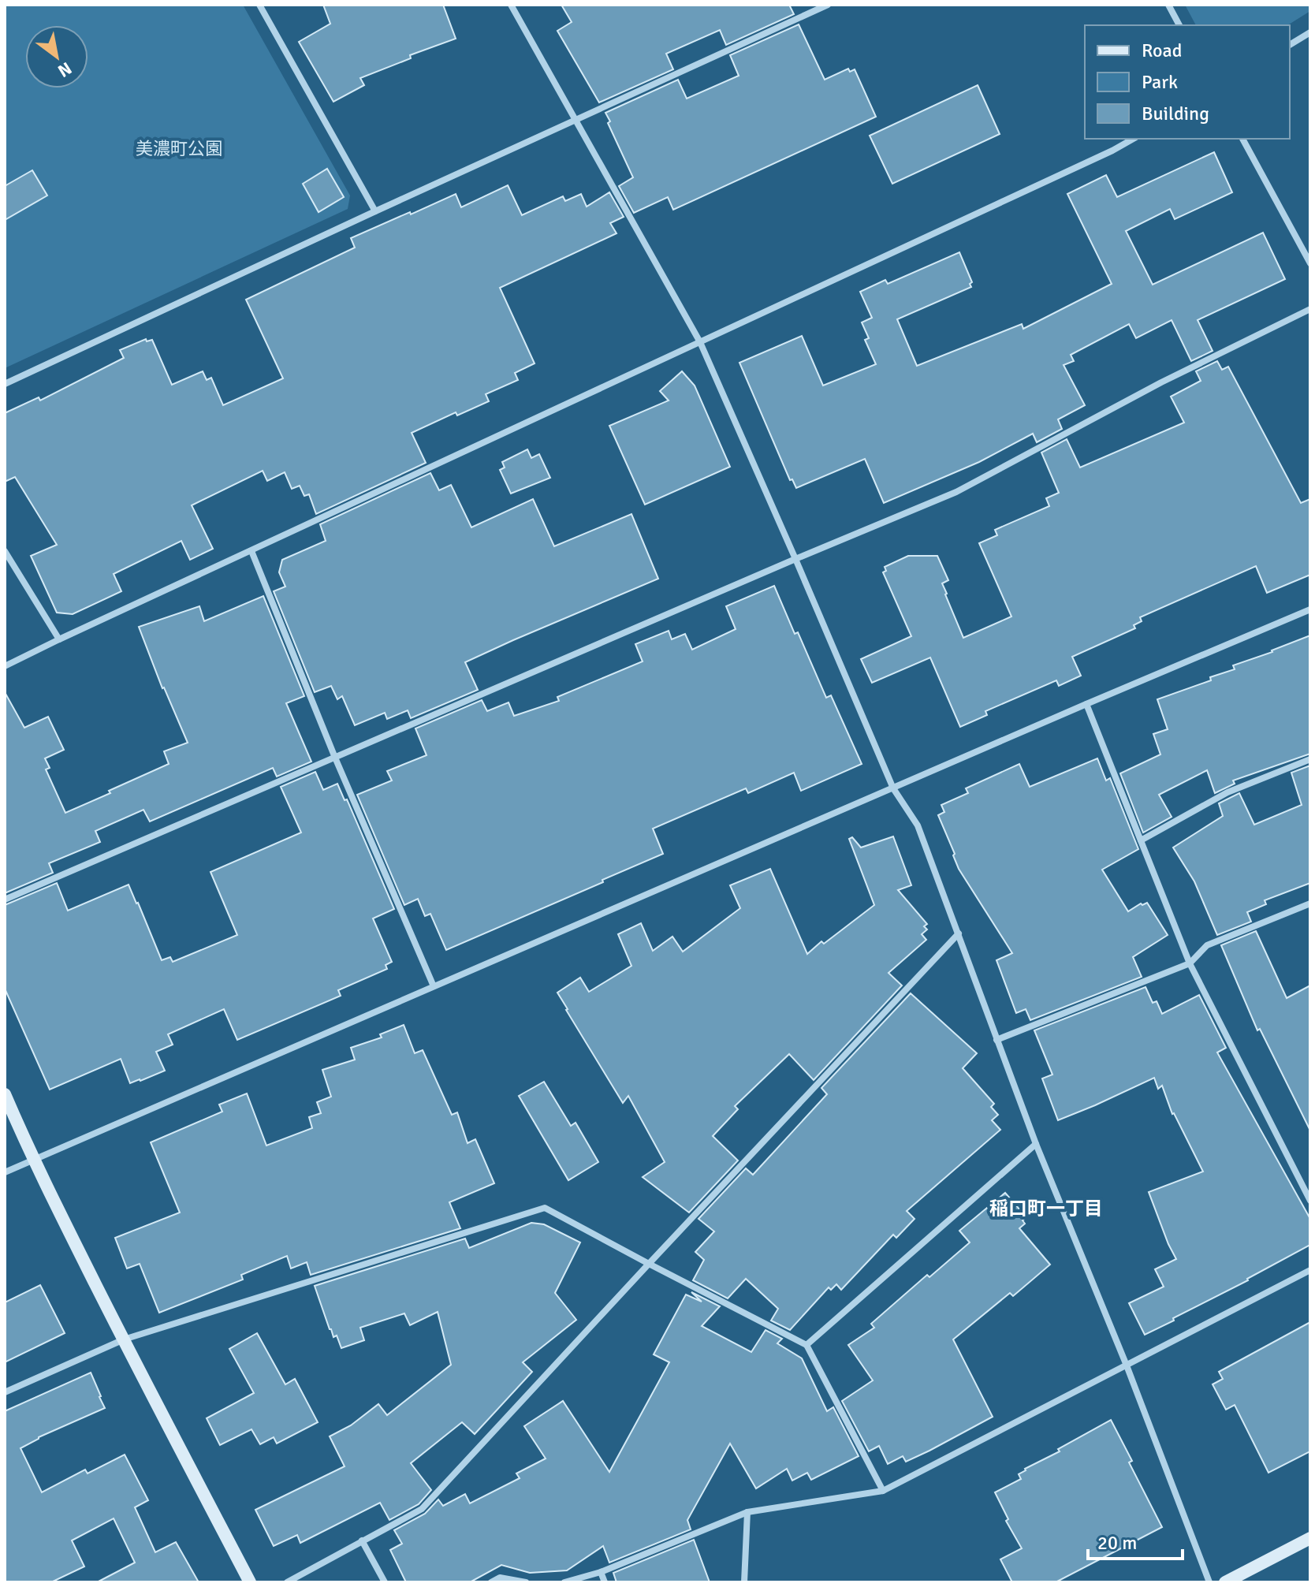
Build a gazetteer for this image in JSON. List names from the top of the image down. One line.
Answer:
{"districts":["稲口町一丁目"],"parks":["美濃町公園"],"legend":["Road","Park","Building"],"scale_bar":"20 m","north":"bottom right"}
